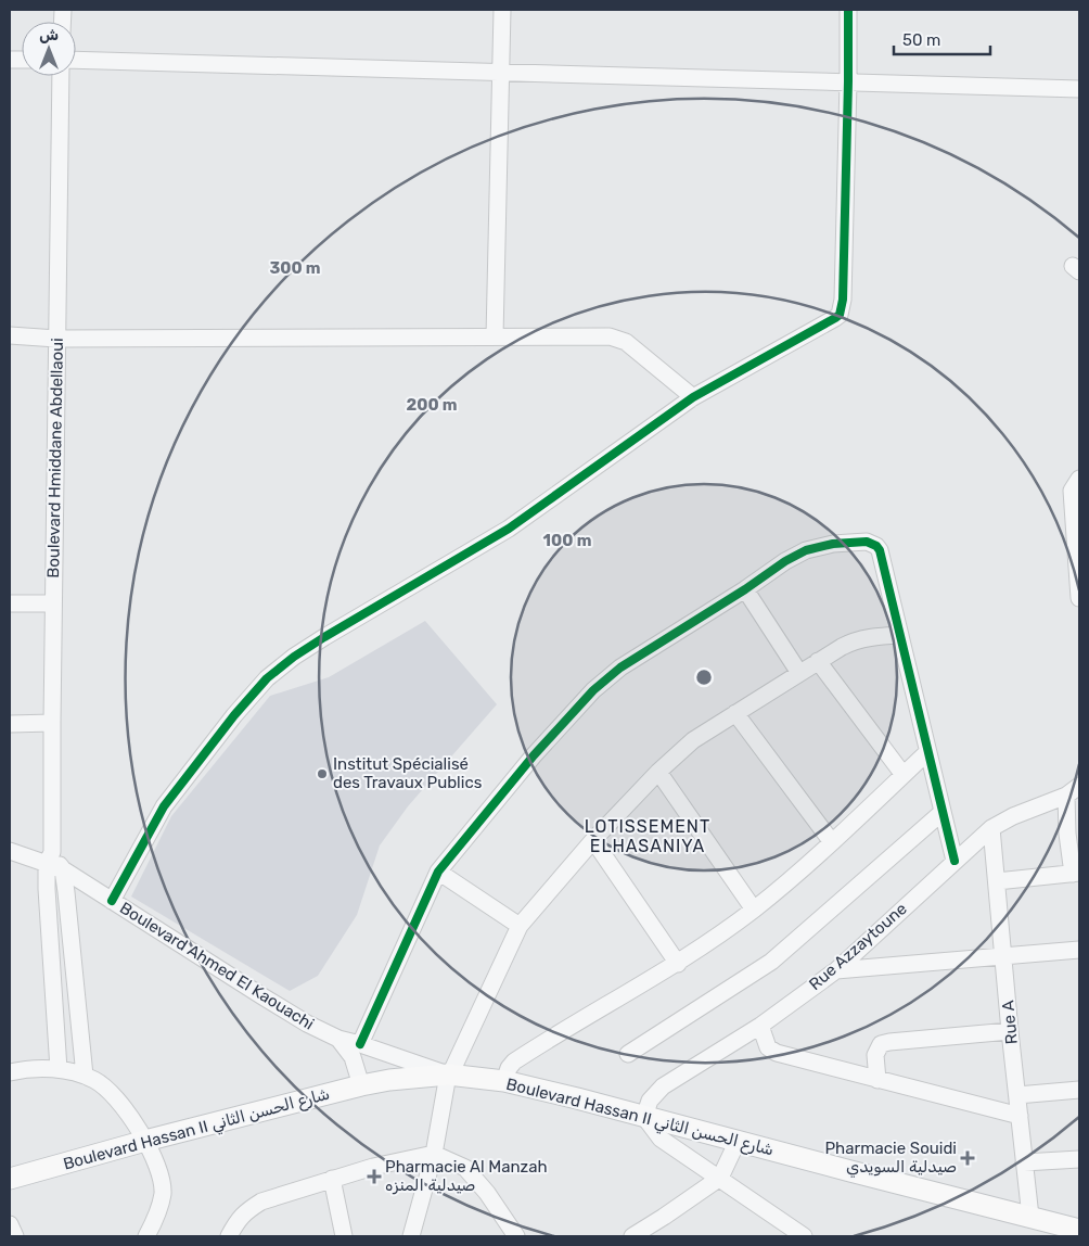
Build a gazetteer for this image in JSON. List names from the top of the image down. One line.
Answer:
{"streets":{"main road":["Boulevard Hassan II شارع الحسن الثاني"],"street":["Boulevard Hmiddane Abdellaoui","Rue Azzaytoune","Boulevard Ahmed El Kaouachi","Rue A"]},"crossings":[["Rue Azzaytoune","Rue A"],["Rue Azzaytoune","Boulevard Hassan II شارع الحسن الثاني"],["Boulevard Ahmed El Kaouachi","Boulevard Hassan II شارع الحسن الثاني"],["Rue A","Boulevard Hassan II شارع الحسن الثاني"]],"districts":["LOTISSEMENT ELHASANIYA"],"places":{"other":["Institut Spécialisé des Travaux Publics"],"health":["Pharmacie Souidi صيدلية السويدي","Pharmacie Al Manzah صيدلية المنزه"]},"scale_bar":"50 m","north":"top","rings":["300 m","200 m","100 m"]}
